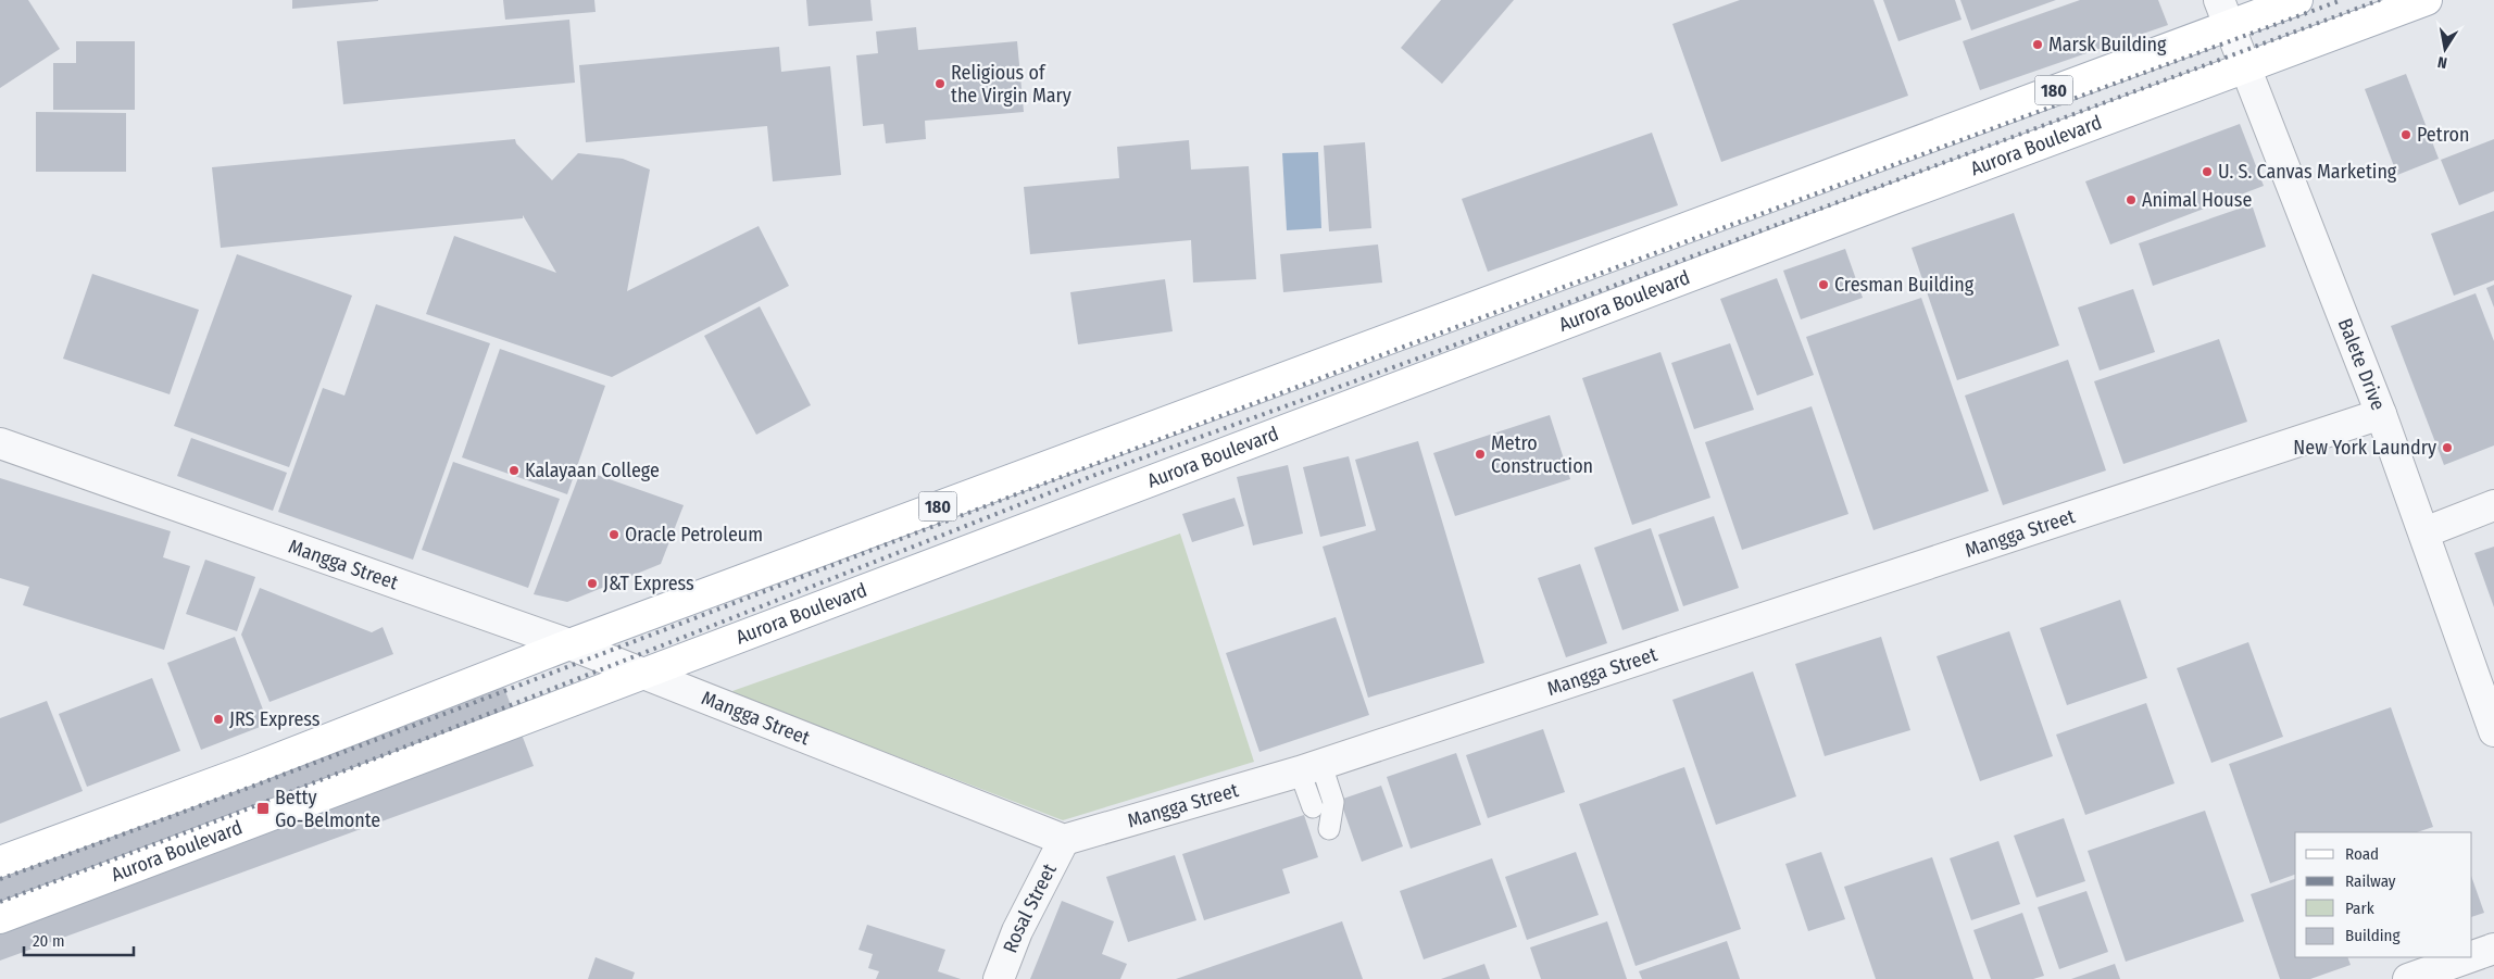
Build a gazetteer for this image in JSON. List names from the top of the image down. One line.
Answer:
{"streets":{"main road":["180","Aurora Boulevard"],"street":["Balete Drive","Mangga Street","Rosal Street"]},"crossings":[["180","Balete Drive"],["180","Mangga Street"],["Aurora Boulevard","Balete Drive"],["Aurora Boulevard","Mangga Street"],["Balete Drive","Mangga Street"],["Mangga Street","Rosal Street"]],"places":{"other":["Marsk Building","Religious of the Virgin Mary","Petron","U. S. Canvas Marketing","Animal House","Cresman Building","New York Laundry","Metro Construction","Kalayaan College","Oracle Petroleum","J&T Express","JRS Express"],"transit":["Betty Go-Belmonte"]},"legend":["Road","Railway","Park","Building"],"scale_bar":"20 m","north":"bottom"}
